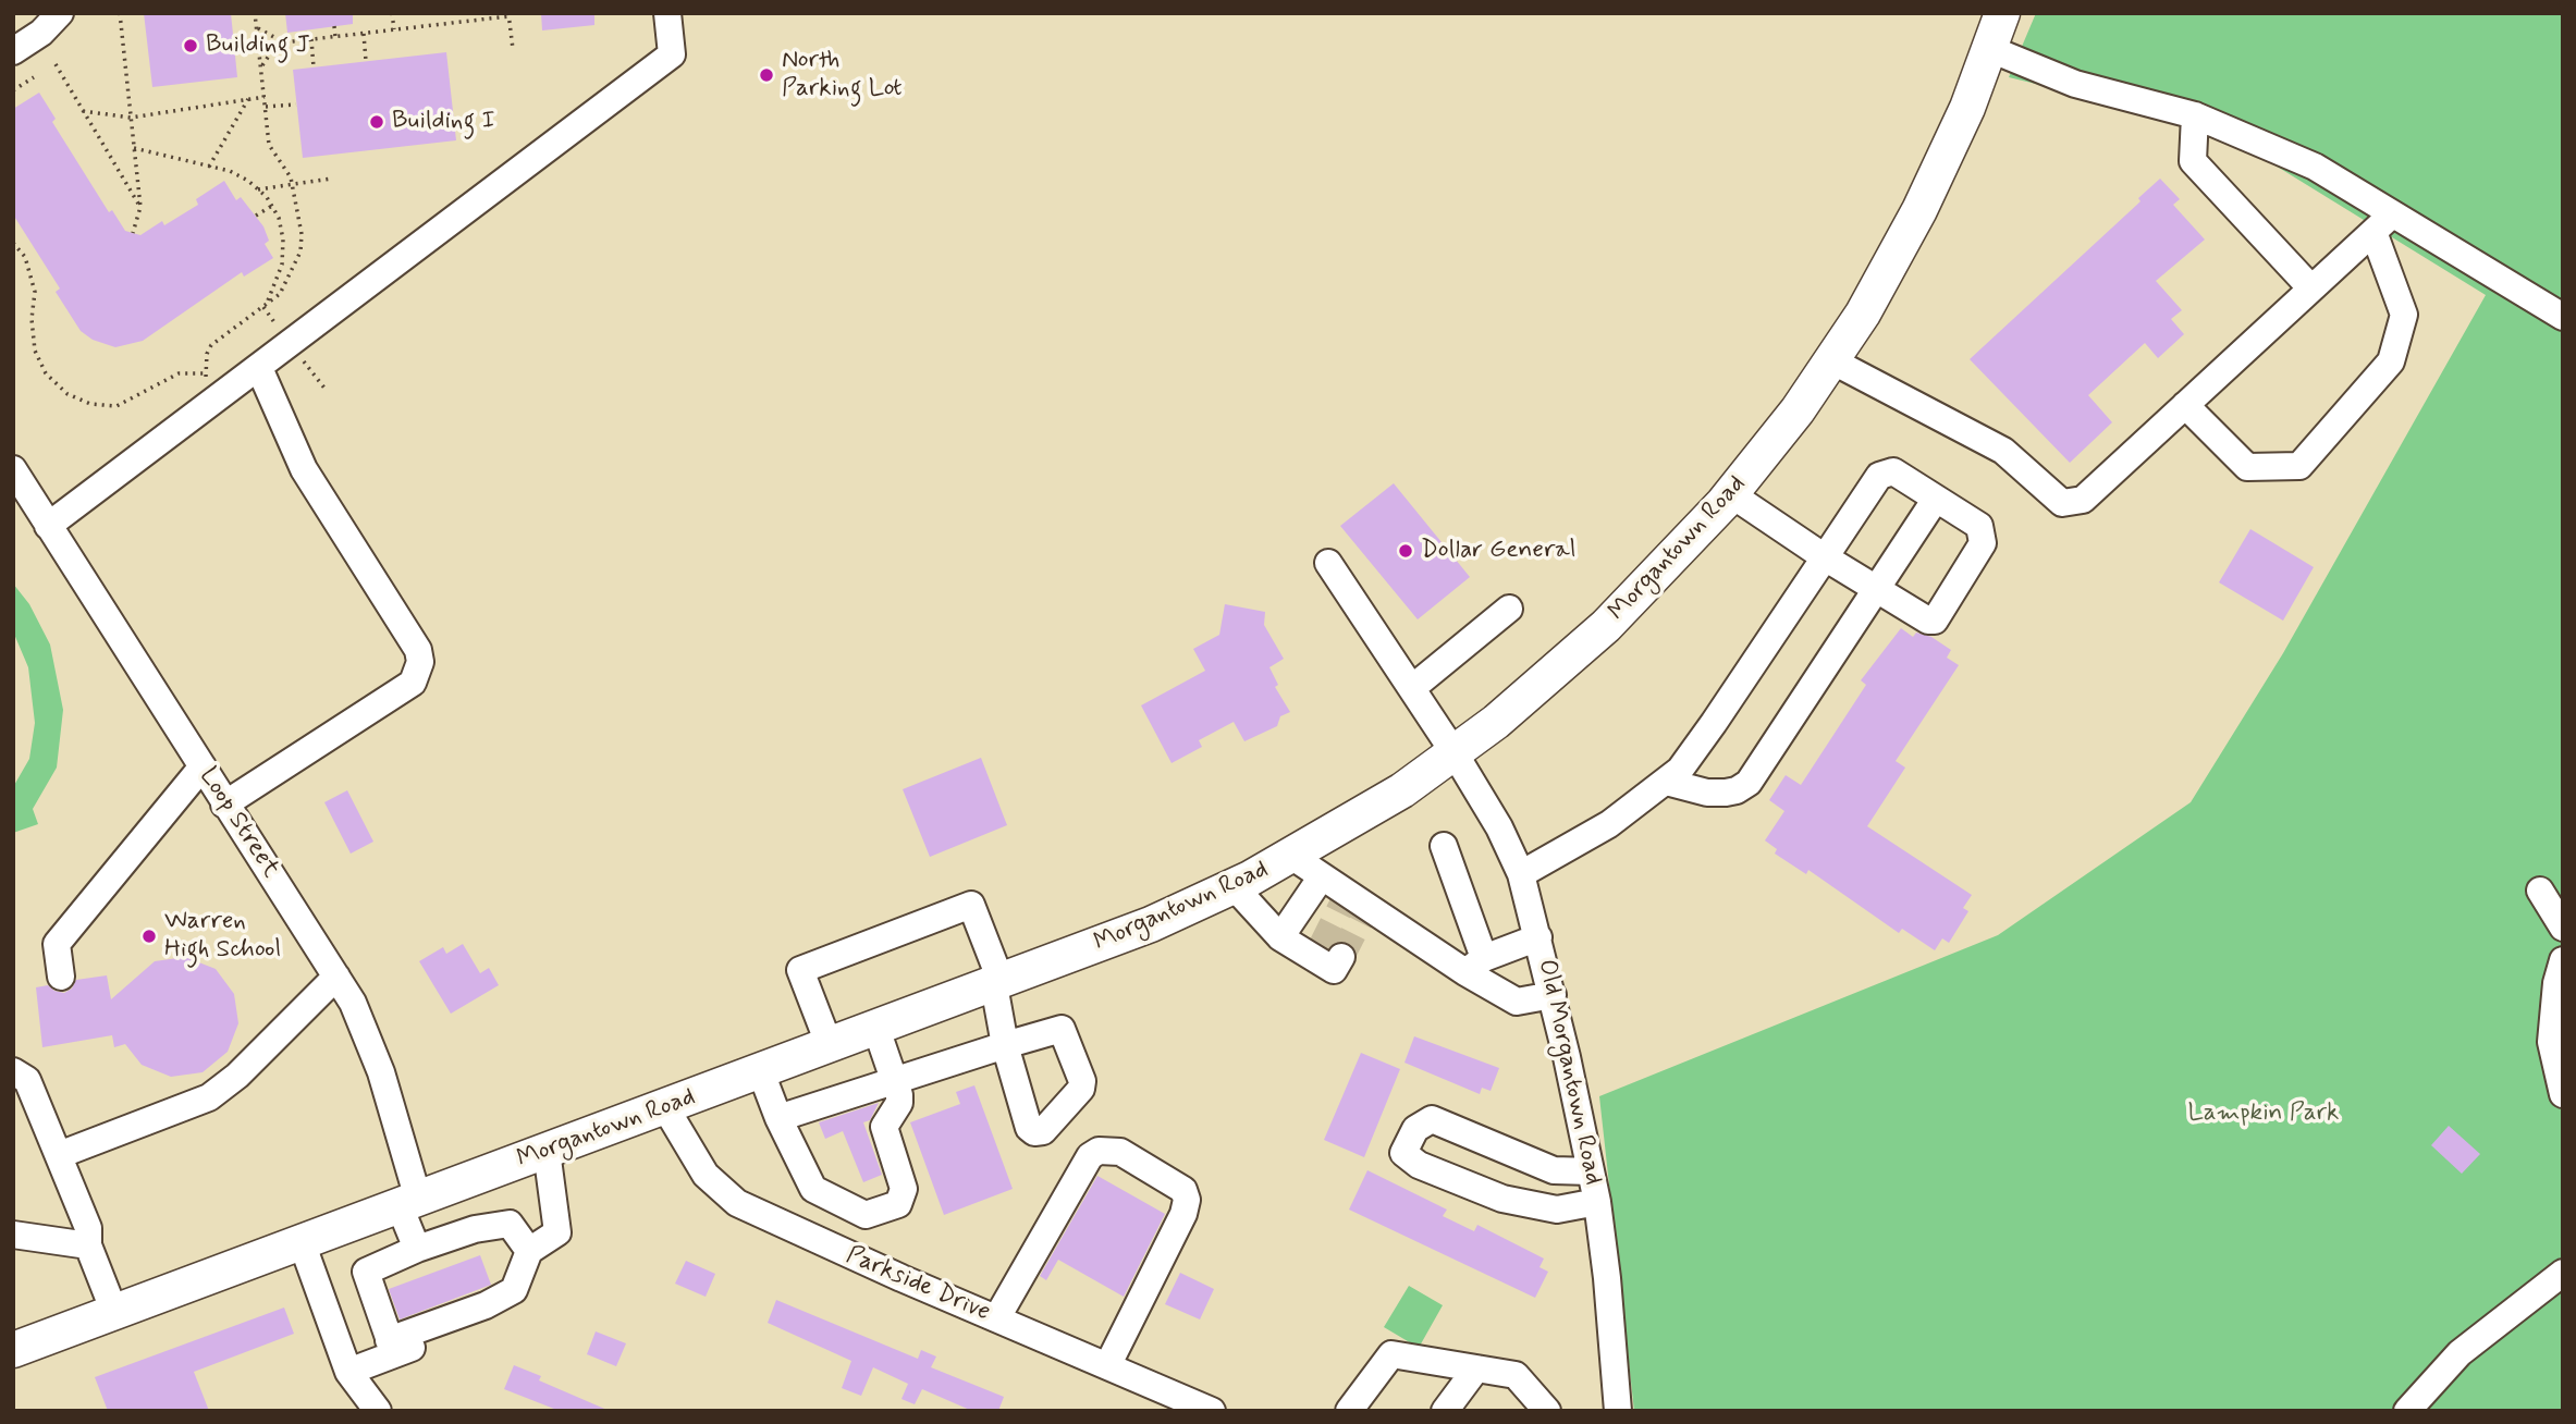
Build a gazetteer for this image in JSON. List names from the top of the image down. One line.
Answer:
{"streets":{"main road":["Morgantown Road"],"street":["Loop Street","Old Morgantown Road","Parkside Drive"]},"crossings":[["Morgantown Road","Loop Street"],["Morgantown Road","Old Morgantown Road"],["Morgantown Road","Parkside Drive"]],"parks":["Lampkin Park"],"places":["Building J","North Parking Lot","Building I","Dollar General","Warren High School"]}
